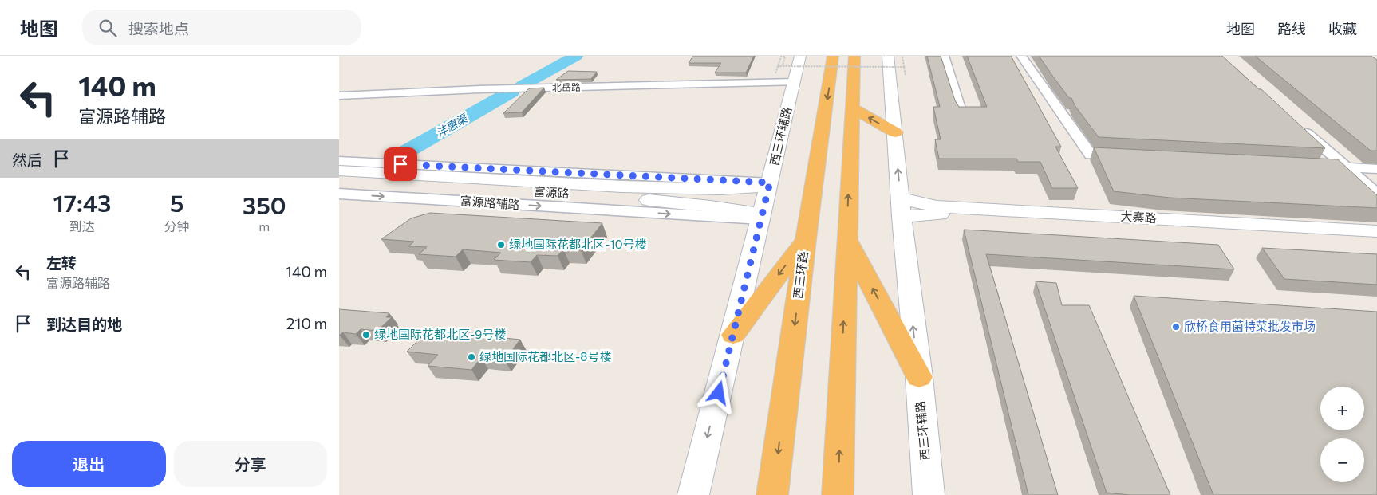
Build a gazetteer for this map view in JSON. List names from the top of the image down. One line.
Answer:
{"streets":{"highway":["西三环路"],"main road":["西三环辅路","富源路","大寨路"],"street":["北岳路","富源路辅路"]},"crossings":[["北岳路","西三环辅路"],["西三环辅路","富源路"],["西三环辅路","富源路辅路"],["西三环辅路","大寨路"],["富源路","富源路辅路"]],"water":["沣惠渠"],"places":["绿地国际花都北区-10号楼","欣桥食用菌特菜批发市场","绿地国际花都北区-9号楼","绿地国际花都北区-8号楼"],"page":{"header":"地图","search":"搜索地点","nav":["地图","路线","收藏"],"turn":["140 m","富源路辅路"],"then":"然后","eta":["17:43","到达","5","分钟","350","m"],"list":[{"name":"左转","note":"富源路辅路","value":"140 m"},{"name":"到达目的地","value":"210 m"}],"map_buttons":["+","−"],"buttons":["退出","分享"]}}
